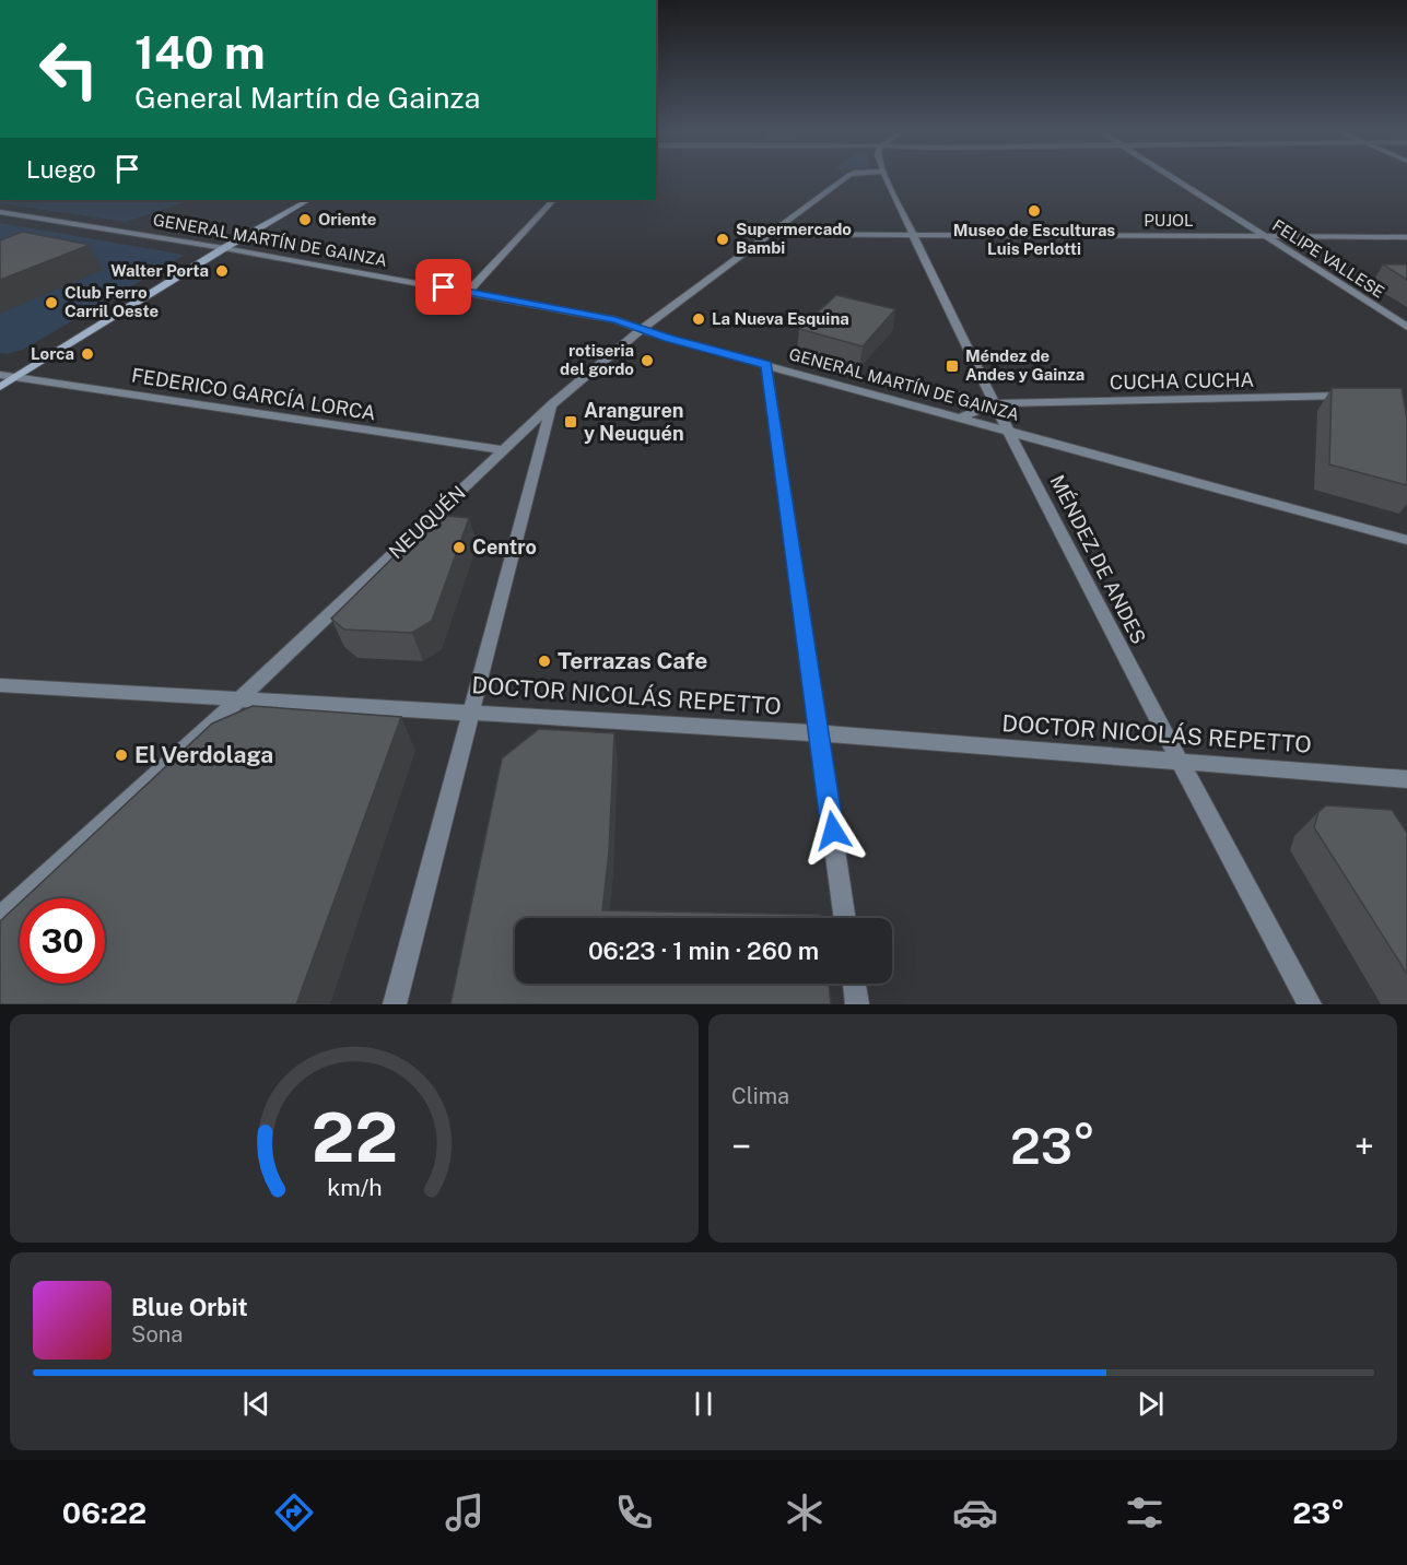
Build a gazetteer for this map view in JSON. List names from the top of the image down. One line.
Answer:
{"streets":{"street":["PUJOL","GENERAL MARTÍN DE GAINZA","FELIPE VALLESE","CUCHA CUCHA","FEDERICO GARCÍA LORCA","NEUQUÉN","MÉNDEZ DE ANDES","DOCTOR NICOLÁS REPETTO"]},"crossings":[["PUJOL","FELIPE VALLESE"],["PUJOL","NEUQUÉN"],["PUJOL","MÉNDEZ DE ANDES"],["GENERAL MARTÍN DE GAINZA","CUCHA CUCHA"],["GENERAL MARTÍN DE GAINZA","NEUQUÉN"],["GENERAL MARTÍN DE GAINZA","MÉNDEZ DE ANDES"],["CUCHA CUCHA","MÉNDEZ DE ANDES"],["FEDERICO GARCÍA LORCA","NEUQUÉN"],["NEUQUÉN","DOCTOR NICOLÁS REPETTO"],["MÉNDEZ DE ANDES","DOCTOR NICOLÁS REPETTO"]],"places":{"other":["Museo de Esculturas Luis Perlotti","Oriente","Supermercado Bambi","Walter Porta","Club Ferro Carril Oeste","La Nueva Esquina","Lorca","rotiseria del gordo","Centro","Terrazas Cafe","El Verdolaga"],"transit":["Méndez de Andes y Gainza","Aranguren y Neuquén"]},"page":{"turn":["140 m","General Martín de Gainza"],"then":"Luego","limit":"30","trip":"06:23 · 1 min · 260 m","tile":"Clima","heat":["−","23°","+"],"song":["Blue Orbit","Sona"],"tabs":["06:22","23°"],"gauge":["22","km/h"]}}
